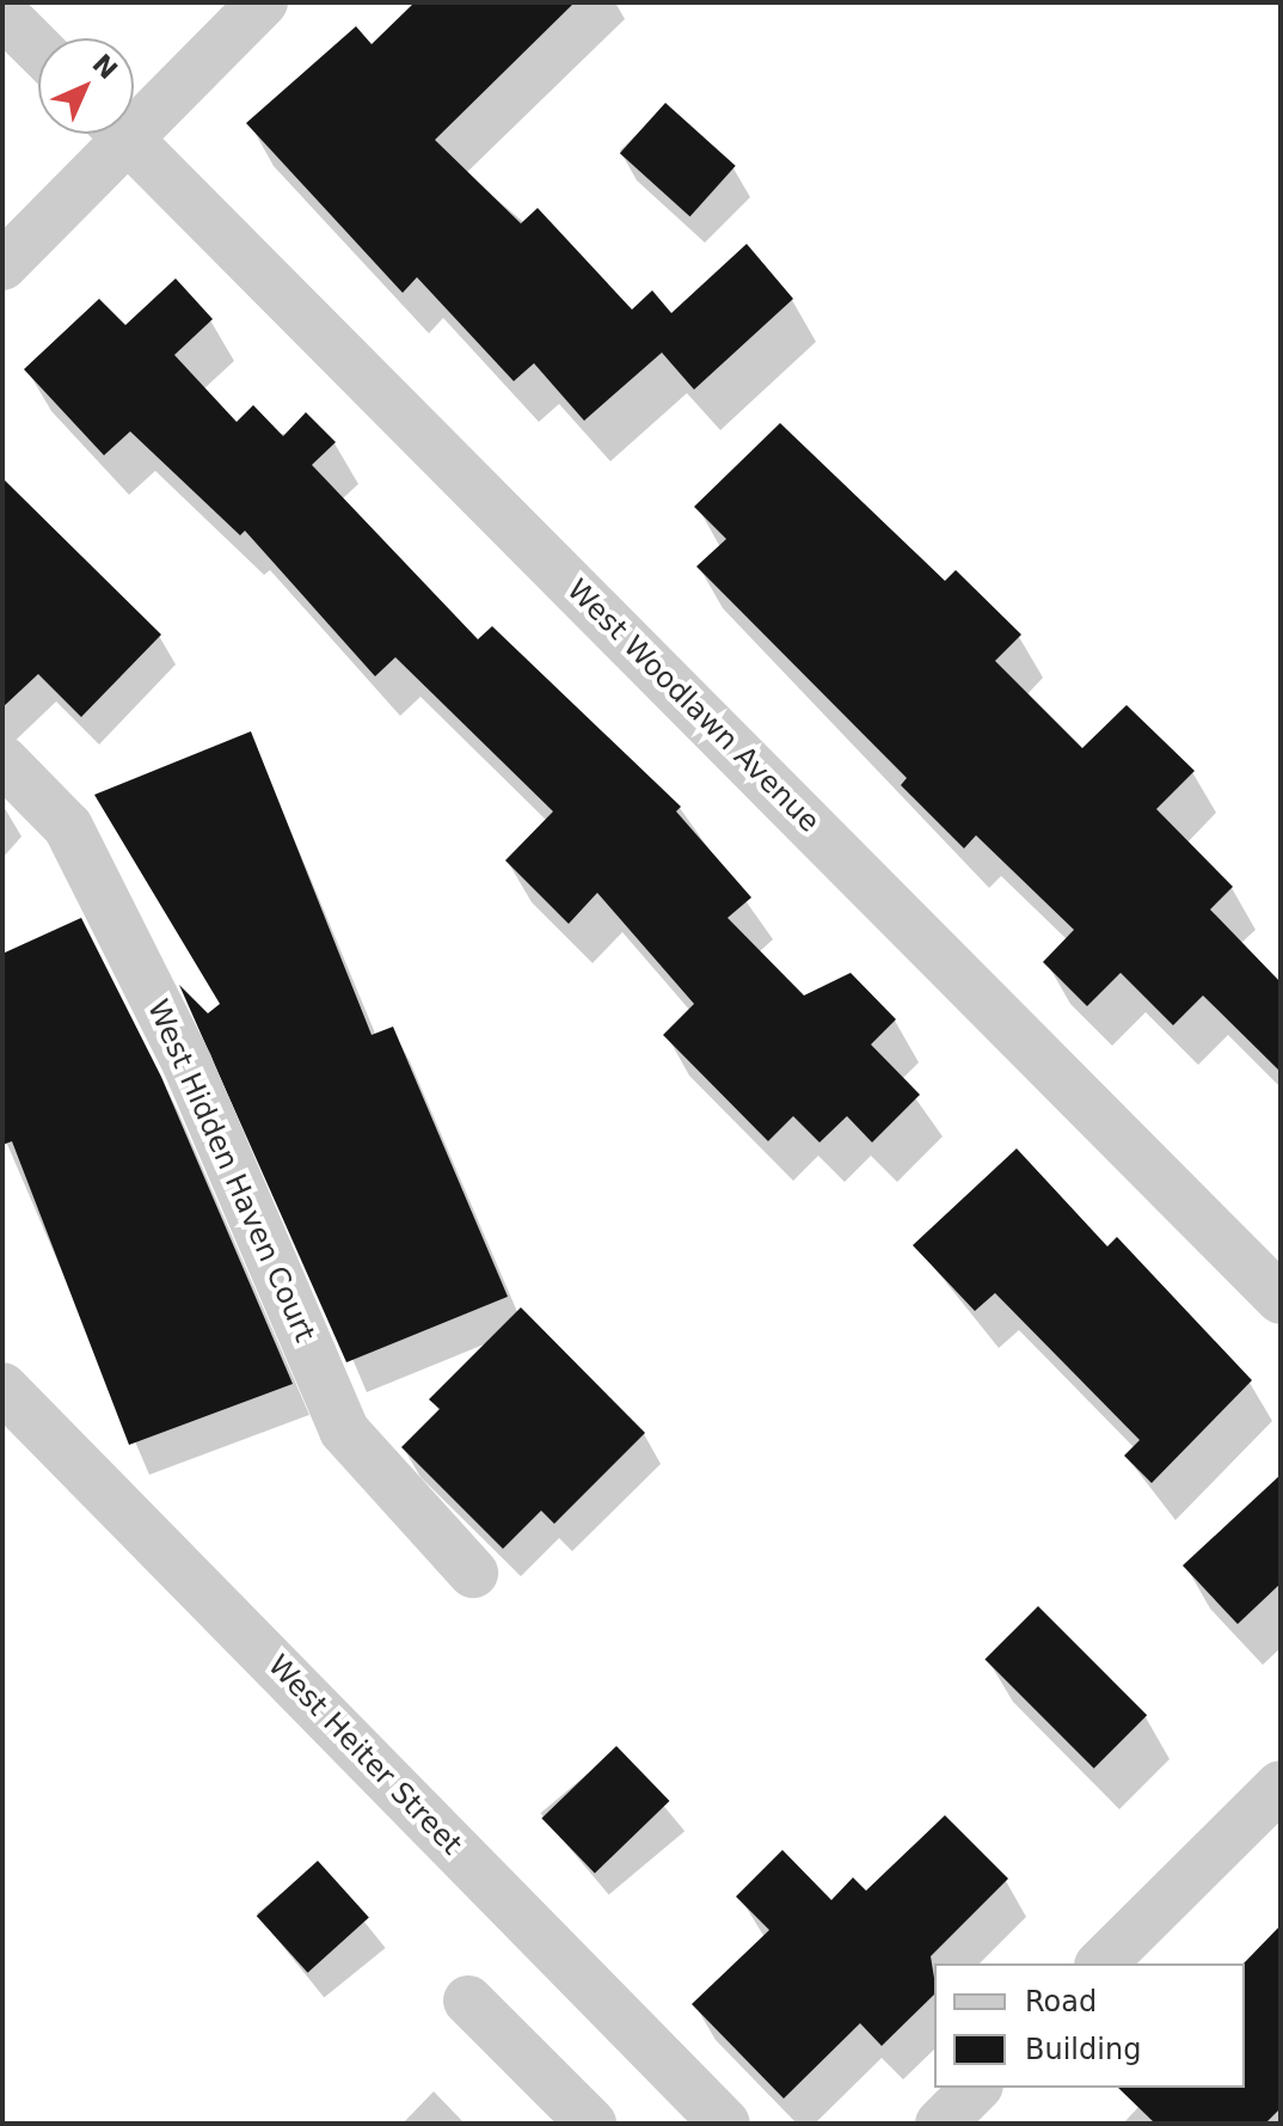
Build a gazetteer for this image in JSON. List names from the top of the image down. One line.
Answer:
{"streets":{"street":["West Woodlawn Avenue","West Hidden Haven Court","West Heiter Street"]},"legend":["Road","Building"],"north":"top right"}
